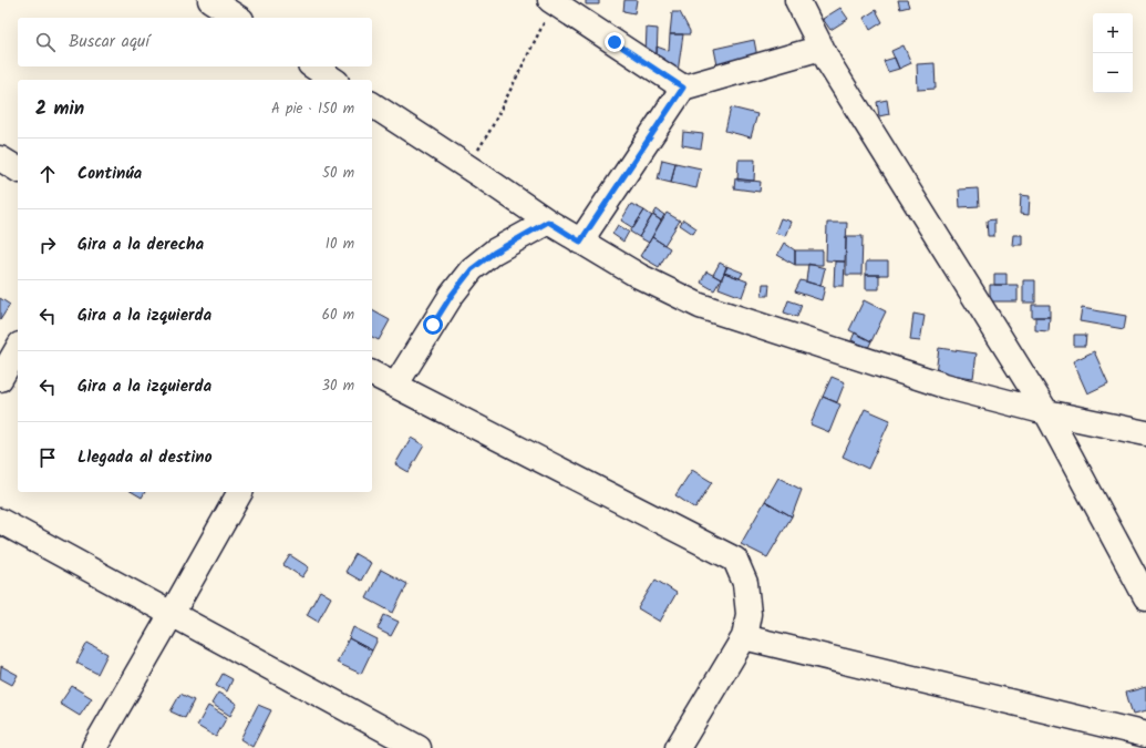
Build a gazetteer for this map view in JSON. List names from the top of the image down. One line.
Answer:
{"page":{"map_buttons":["+","−"],"search":"Buscar aquí","heading":["2 min","A pie · 150 m"],"list":[["Continúa","50 m"],["Gira a la derecha","10 m"],["Gira a la izquierda","60 m"],["Gira a la izquierda","30 m"],"Llegada al destino"]}}
